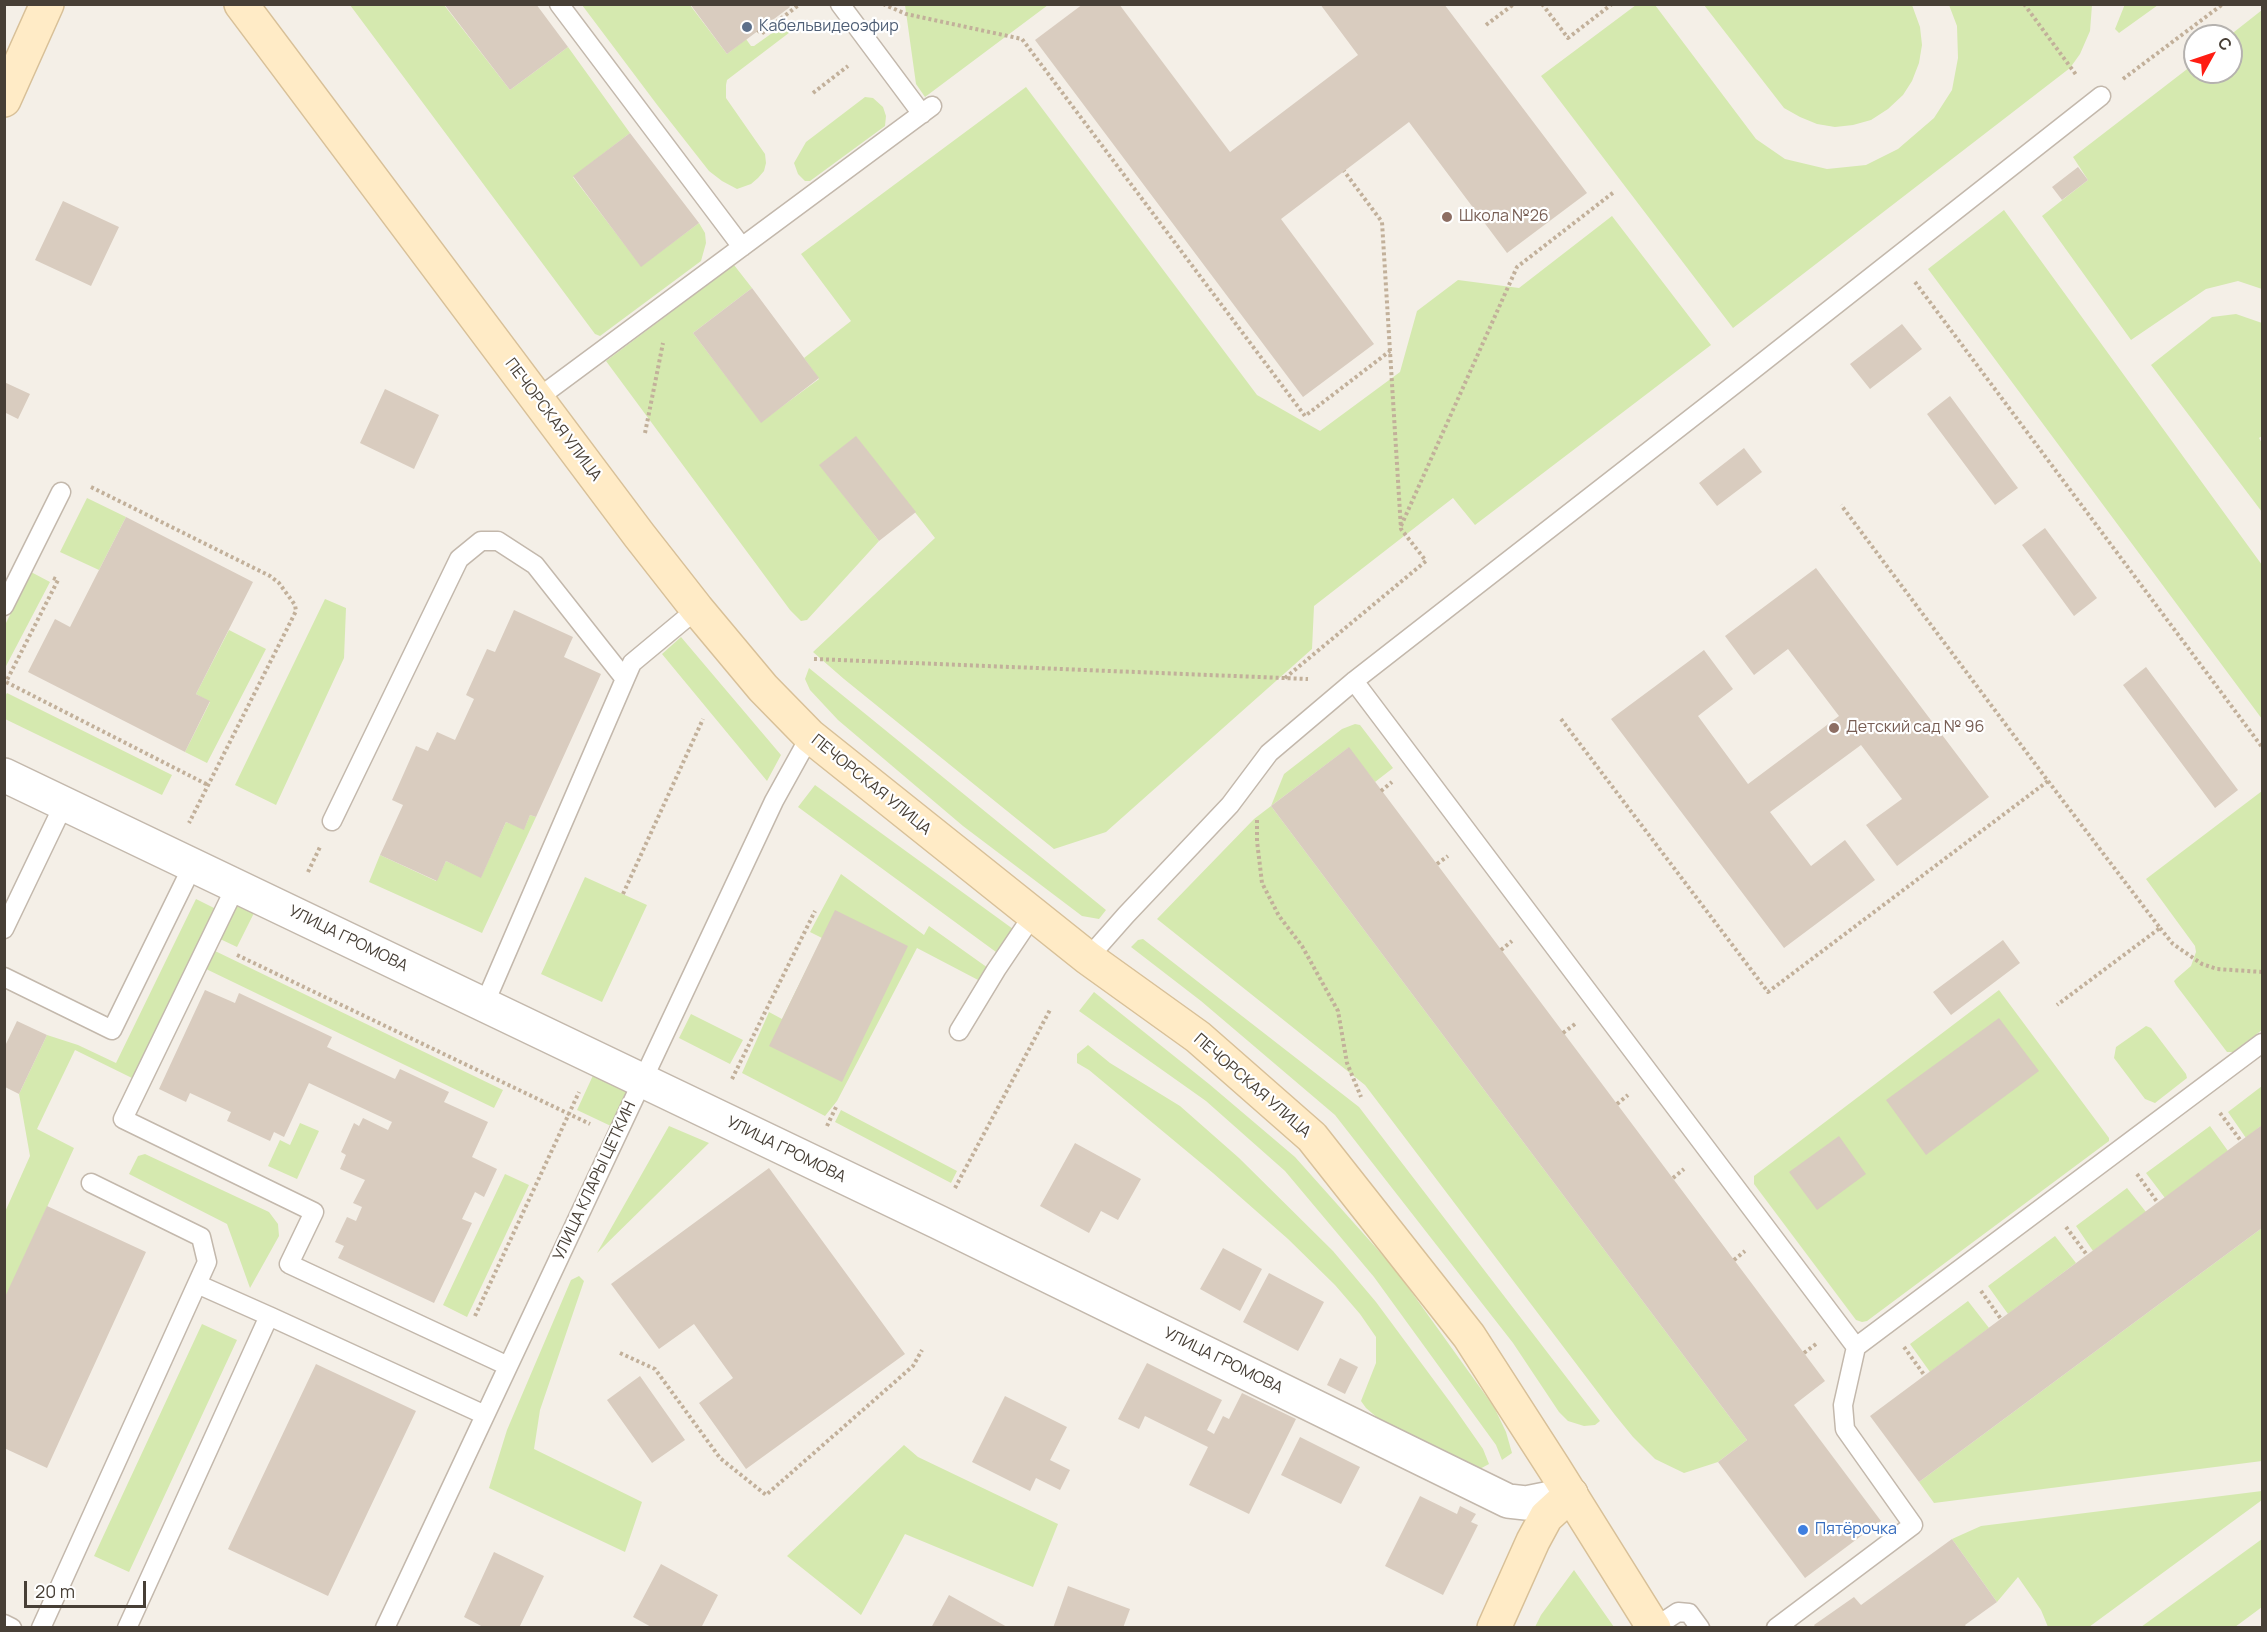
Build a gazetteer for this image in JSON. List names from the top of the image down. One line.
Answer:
{"streets":{"street":["ПЕЧОРСКАЯ УЛИЦА","УЛИЦА ГРОМОВА"],"lane":["УЛИЦА КЛАРЫ ЦЕТКИН"]},"crossings":[["ПЕЧОРСКАЯ УЛИЦА","УЛИЦА ГРОМОВА"],["ПЕЧОРСКАЯ УЛИЦА","УЛИЦА КЛАРЫ ЦЕТКИН"],["УЛИЦА ГРОМОВА","УЛИЦА КЛАРЫ ЦЕТКИН"]],"places":["Кабельвидеоэфир","Школа №26","Детский сад № 96","Пятёрочка"],"scale_bar":"20 m","north":"top right"}
